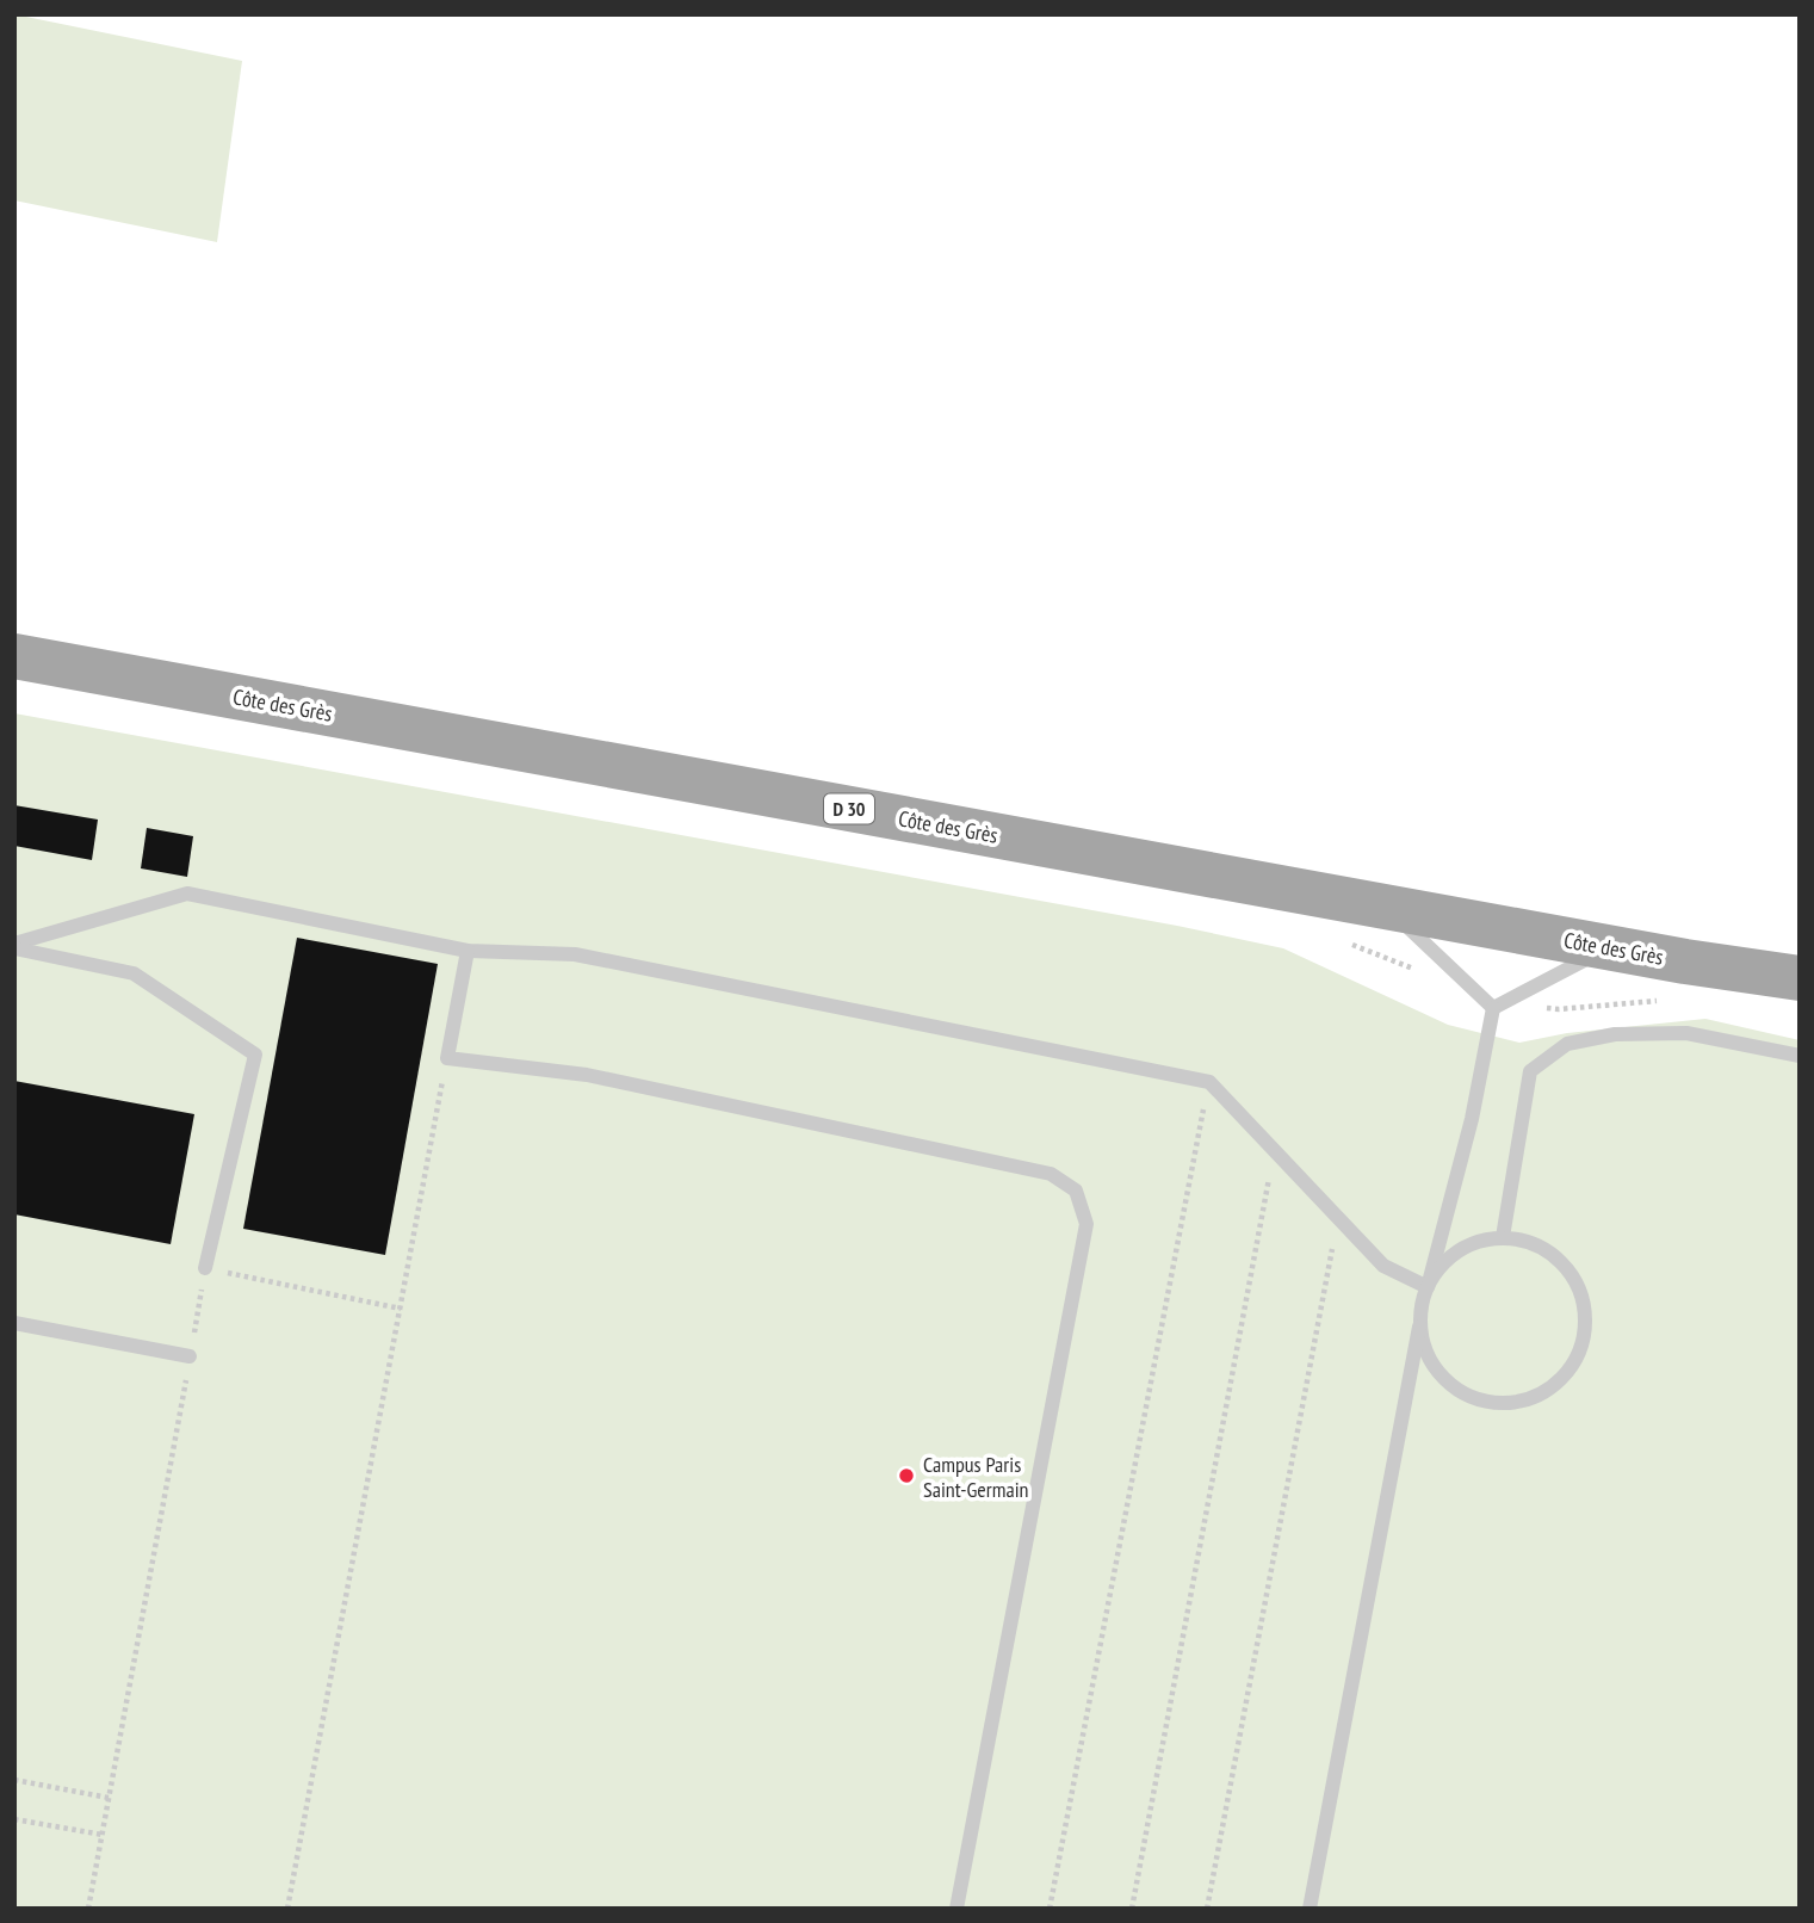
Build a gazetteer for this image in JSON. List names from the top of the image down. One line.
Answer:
{"streets":{"main road":["Côte des Grès","D 30"]},"places":["Campus Paris Saint-Germain"]}
